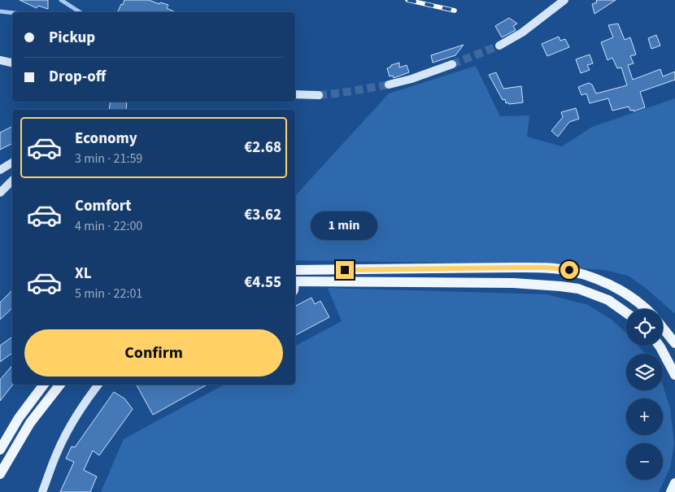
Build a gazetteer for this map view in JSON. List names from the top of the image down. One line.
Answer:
{"page":{"banner":["Pickup","Drop-off"],"list":[{"name":"Economy","note":"3 min · 21:59","value":"€2.68"},{"name":"Comfort","note":"4 min · 22:00","value":"€3.62"},{"name":"XL","note":"5 min · 22:01","value":"€4.55"}],"bubble":"1 min","map_buttons":["+","−"],"buttons":"Confirm"}}
